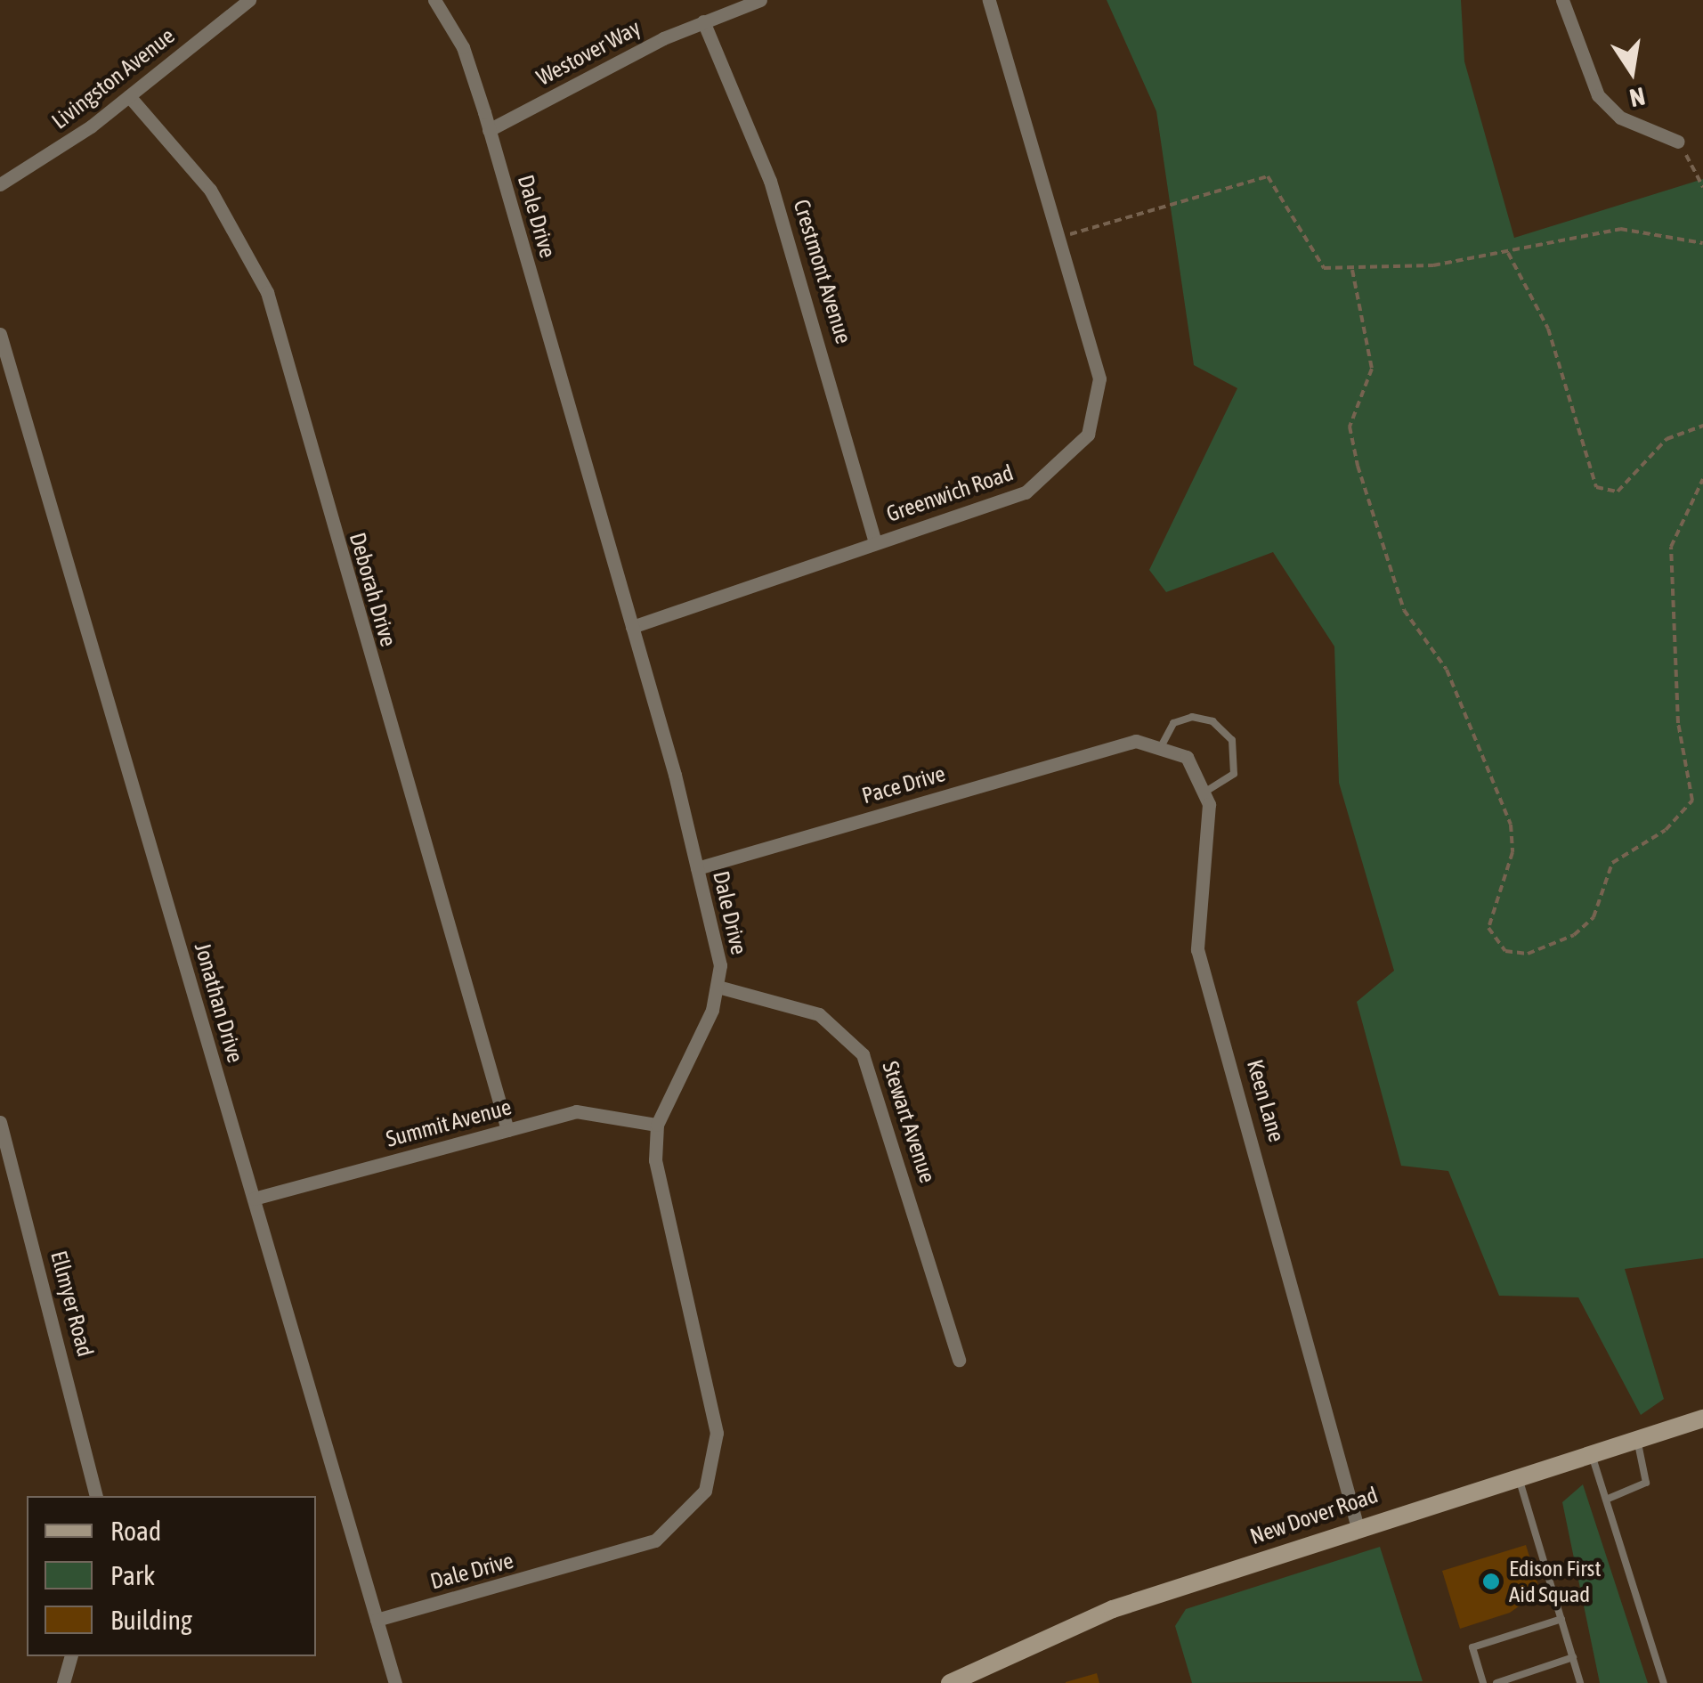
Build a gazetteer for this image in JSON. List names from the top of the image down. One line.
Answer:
{"streets":{"street":["Westover Way","Livingston Avenue","Dale Drive","Crestmont Avenue","Greenwich Road","Deborah Drive","Pace Drive","Jonathan Drive","Keen Lane","Stewart Avenue","Summit Avenue","Ellmyer Road","New Dover Road"]},"crossings":[["Westover Way","Dale Drive"],["Westover Way","Crestmont Avenue"],["Livingston Avenue","Deborah Drive"],["Dale Drive","Greenwich Road"],["Dale Drive","Pace Drive"],["Dale Drive","Jonathan Drive"],["Dale Drive","Stewart Avenue"],["Dale Drive","Summit Avenue"],["Crestmont Avenue","Greenwich Road"],["Deborah Drive","Summit Avenue"],["Jonathan Drive","Summit Avenue"],["Keen Lane","New Dover Road"]],"places":["Edison First Aid Squad"],"legend":["Road","Park","Building"],"north":"bottom"}
